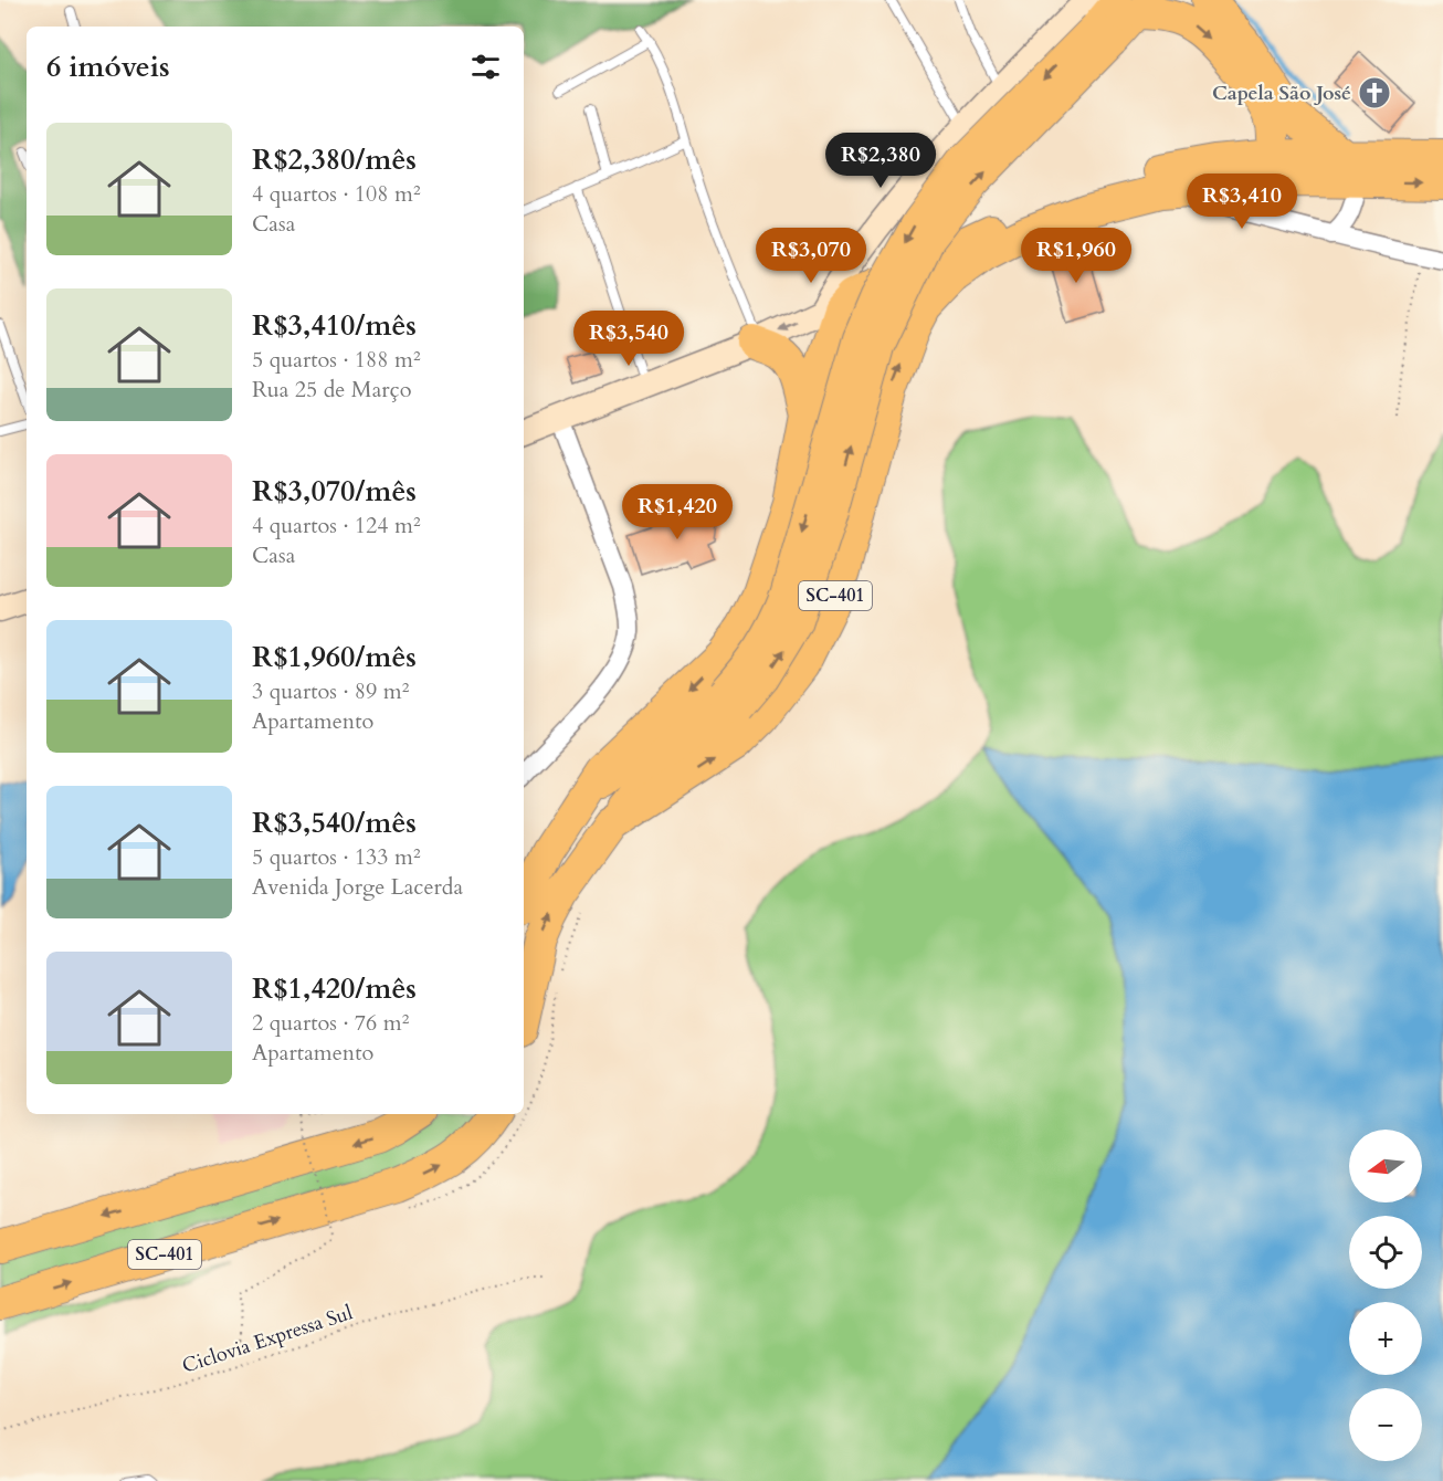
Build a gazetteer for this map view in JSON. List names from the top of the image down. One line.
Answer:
{"streets":{"highway":["SC-401"],"path":["Ciclovia Expressa Sul"]},"places":{"church":["Capela São José"]},"north":"left","page":{"heading":"6 imóveis","list":[{"name":"R$2,380/mês","note":"4 quartos · 108 m² · Casa"},{"name":"R$3,410/mês","note":"5 quartos · 188 m² · Rua 25 de Março"},{"name":"R$3,070/mês","note":"4 quartos · 124 m² · Casa"},{"name":"R$1,960/mês","note":"3 quartos · 89 m² · Apartamento"},{"name":"R$3,540/mês","note":"5 quartos · 133 m² · Avenida Jorge Lacerda"},{"name":"R$1,420/mês","note":"2 quartos · 76 m² · Apartamento"}],"price":["R$2,380","R$3,410","R$3,070","R$1,960","R$3,540","R$1,420"],"map_buttons":["+","−"]}}
